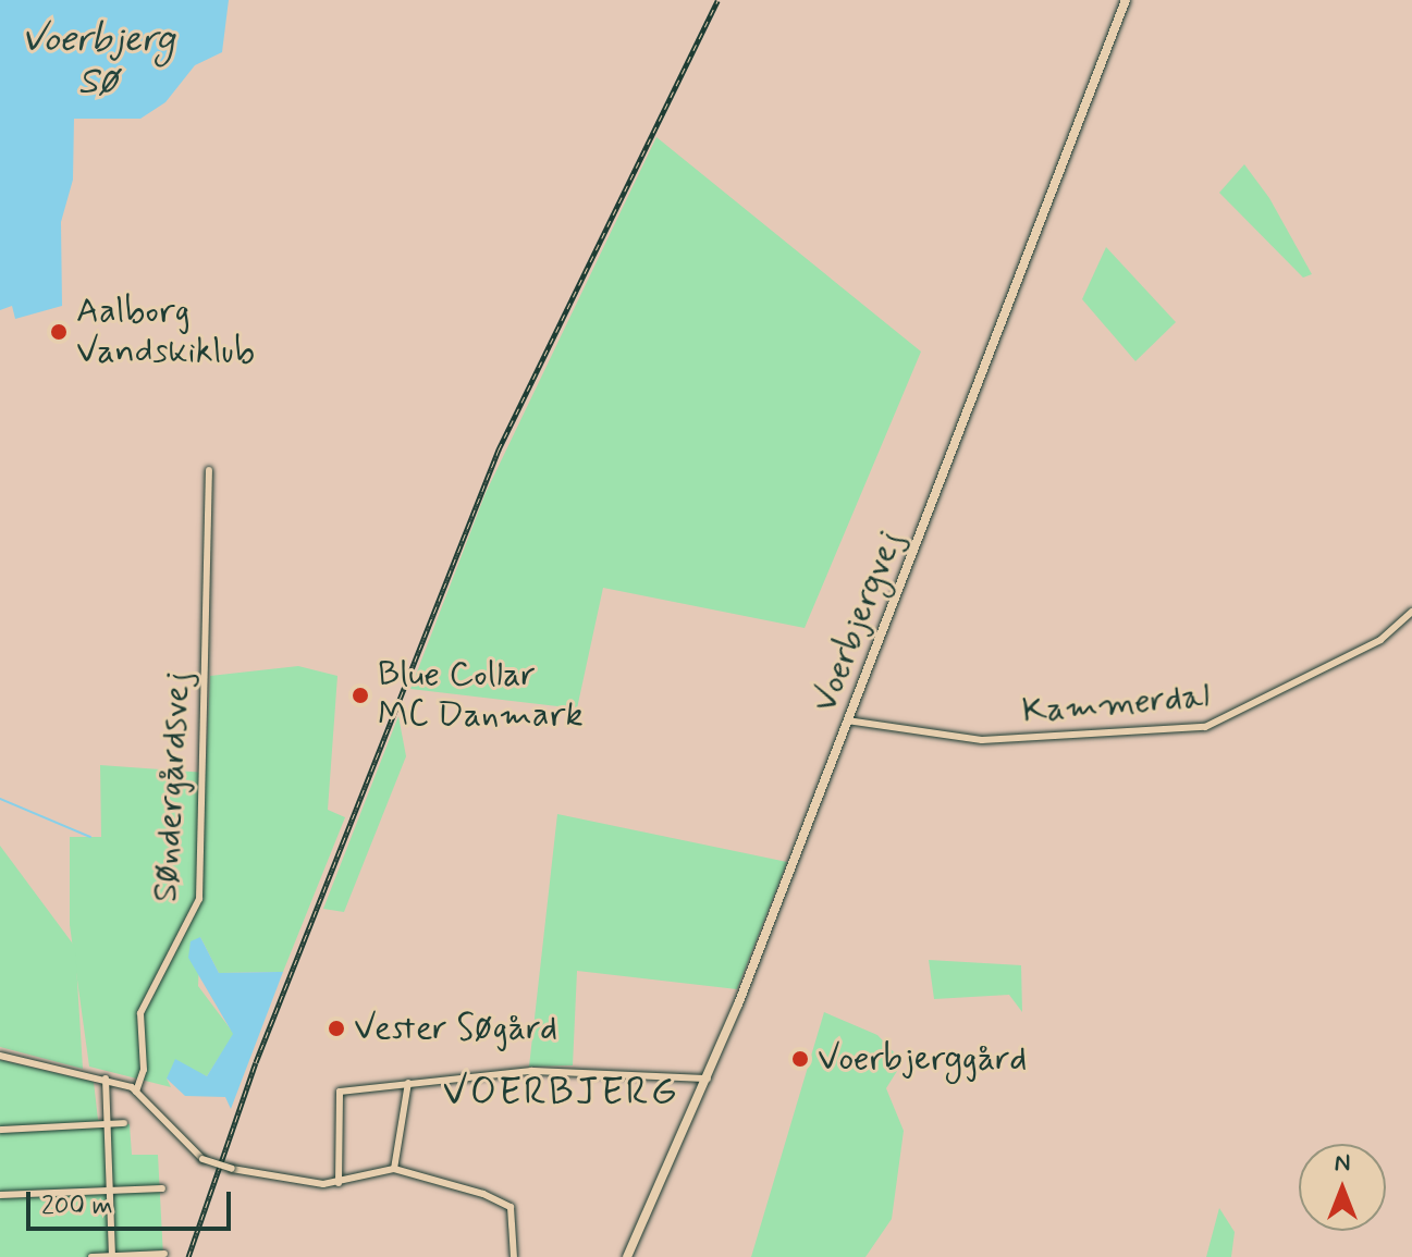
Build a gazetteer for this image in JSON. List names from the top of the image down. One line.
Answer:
{"streets":{"street":["Voerbjergvej","Kammerdal","Søndergårdsvej"]},"crossings":[["Voerbjergvej","Kammerdal"]],"districts":["VOERBJERG"],"water":["Voerbjerg Sø"],"places":["Aalborg Vandskiklub","Blue Collar MC Danmark","Vester Søgård","Voerbjerggård"],"scale_bar":"200 m","north":"top"}
